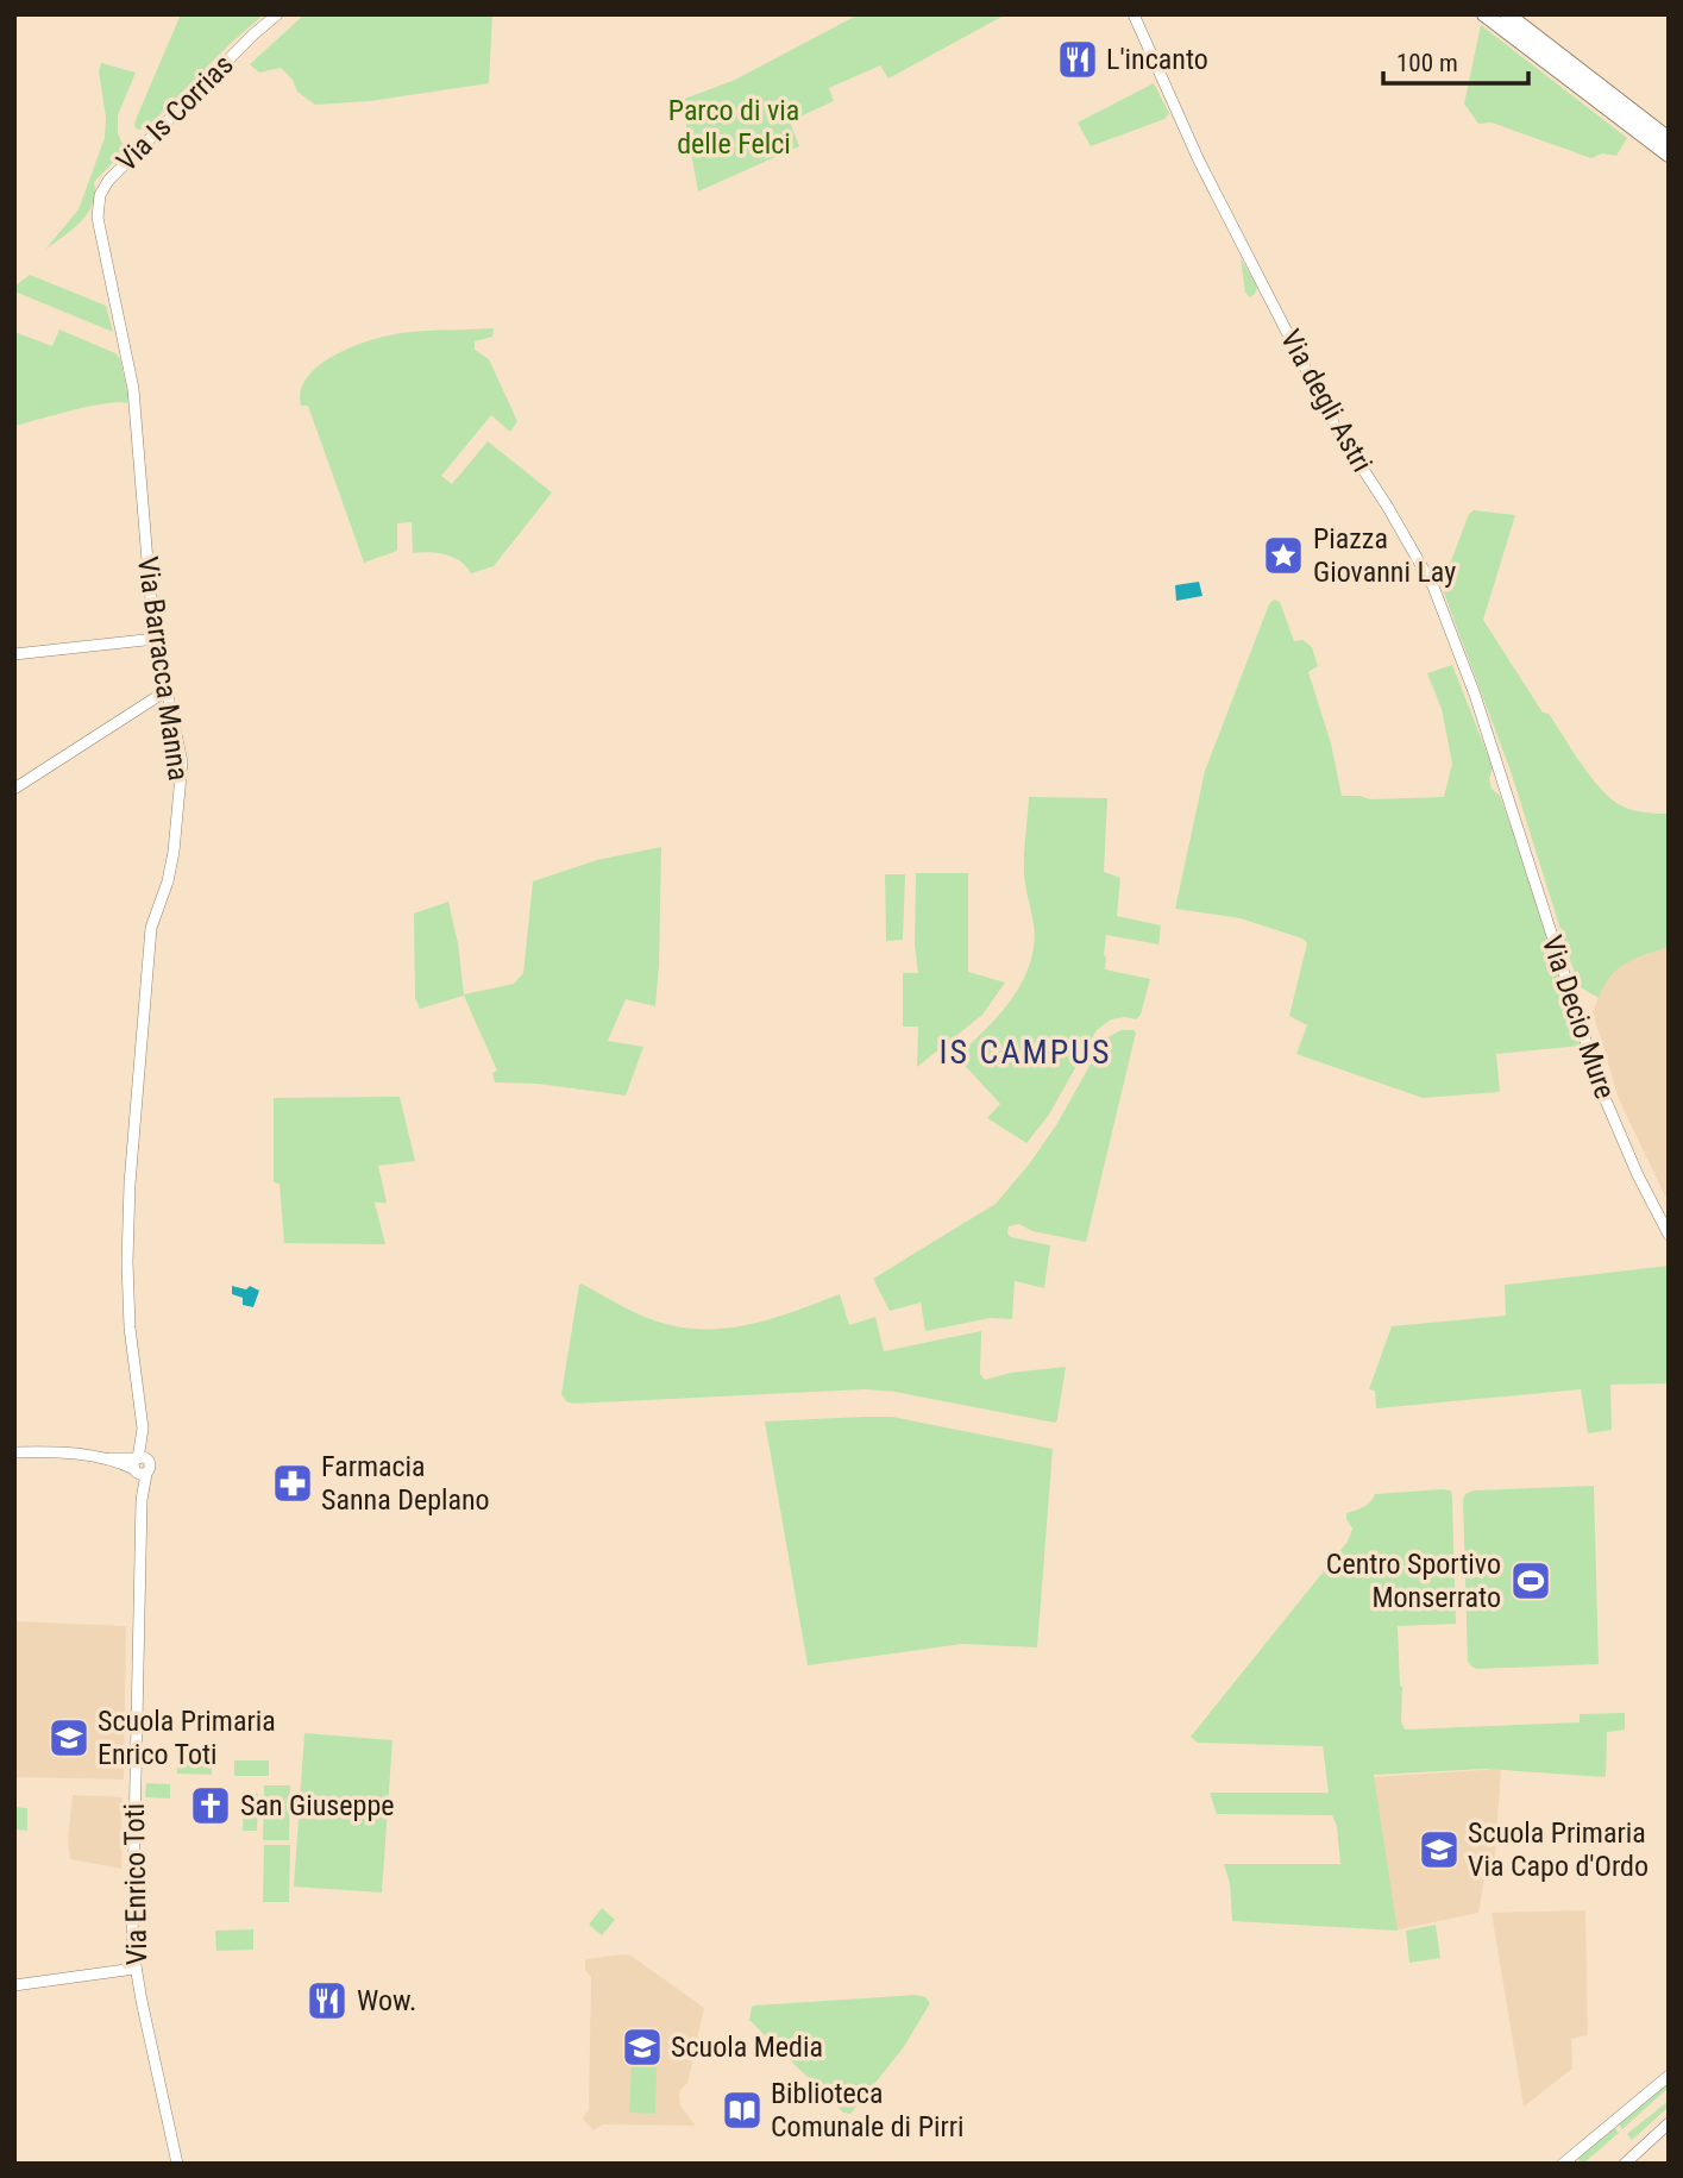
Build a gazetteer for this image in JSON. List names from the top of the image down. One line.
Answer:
{"streets":{"street":["Via Is Corrias","Via degli Astri","Via Barracca Manna","Via Decio Mure","Via Enrico Toti"]},"crossings":[["Via Is Corrias","Via Barracca Manna"],["Via degli Astri","Via Decio Mure"],["Via Barracca Manna","Via Enrico Toti"]],"districts":["IS CAMPUS"],"parks":["Parco di via delle Felci"],"places":{"restaurant":["L'incanto","Wow."],"place":["Piazza Giovanni Lay"],"pharmacy":["Farmacia Sanna Deplano"],"sports":["Centro Sportivo Monserrato"],"school or university":["Scuola Primaria Enrico Toti","Scuola Primaria Via Capo d'Ordo","Scuola Media"],"church":["San Giuseppe"],"library":["Biblioteca Comunale di Pirri"]},"scale_bar":"100 m"}
